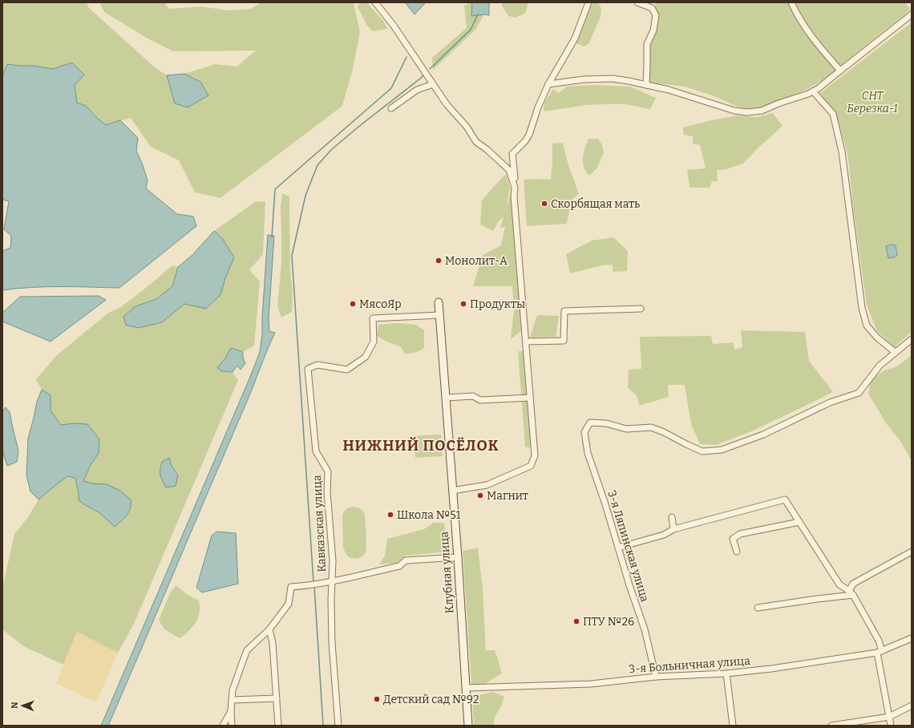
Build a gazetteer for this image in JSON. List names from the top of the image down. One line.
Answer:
{"streets":{"street":["Кавказская улица","3-я Ляпинская улица","Клубная улица","3-я Больничная улица"]},"crossings":[["Кавказская улица","Клубная улица"],["3-я Ляпинская улица","3-я Больничная улица"],["Клубная улица","3-я Больничная улица"]],"districts":["НИЖНИЙ ПОСЁЛОК"],"parks":["СНТ Березка-1"],"places":["Скорбящая мать","Монолит-А","МясоЯр","Продукты","Магнит","Школа №51","ПТУ №26","Детский сад №92"],"north":"left"}
